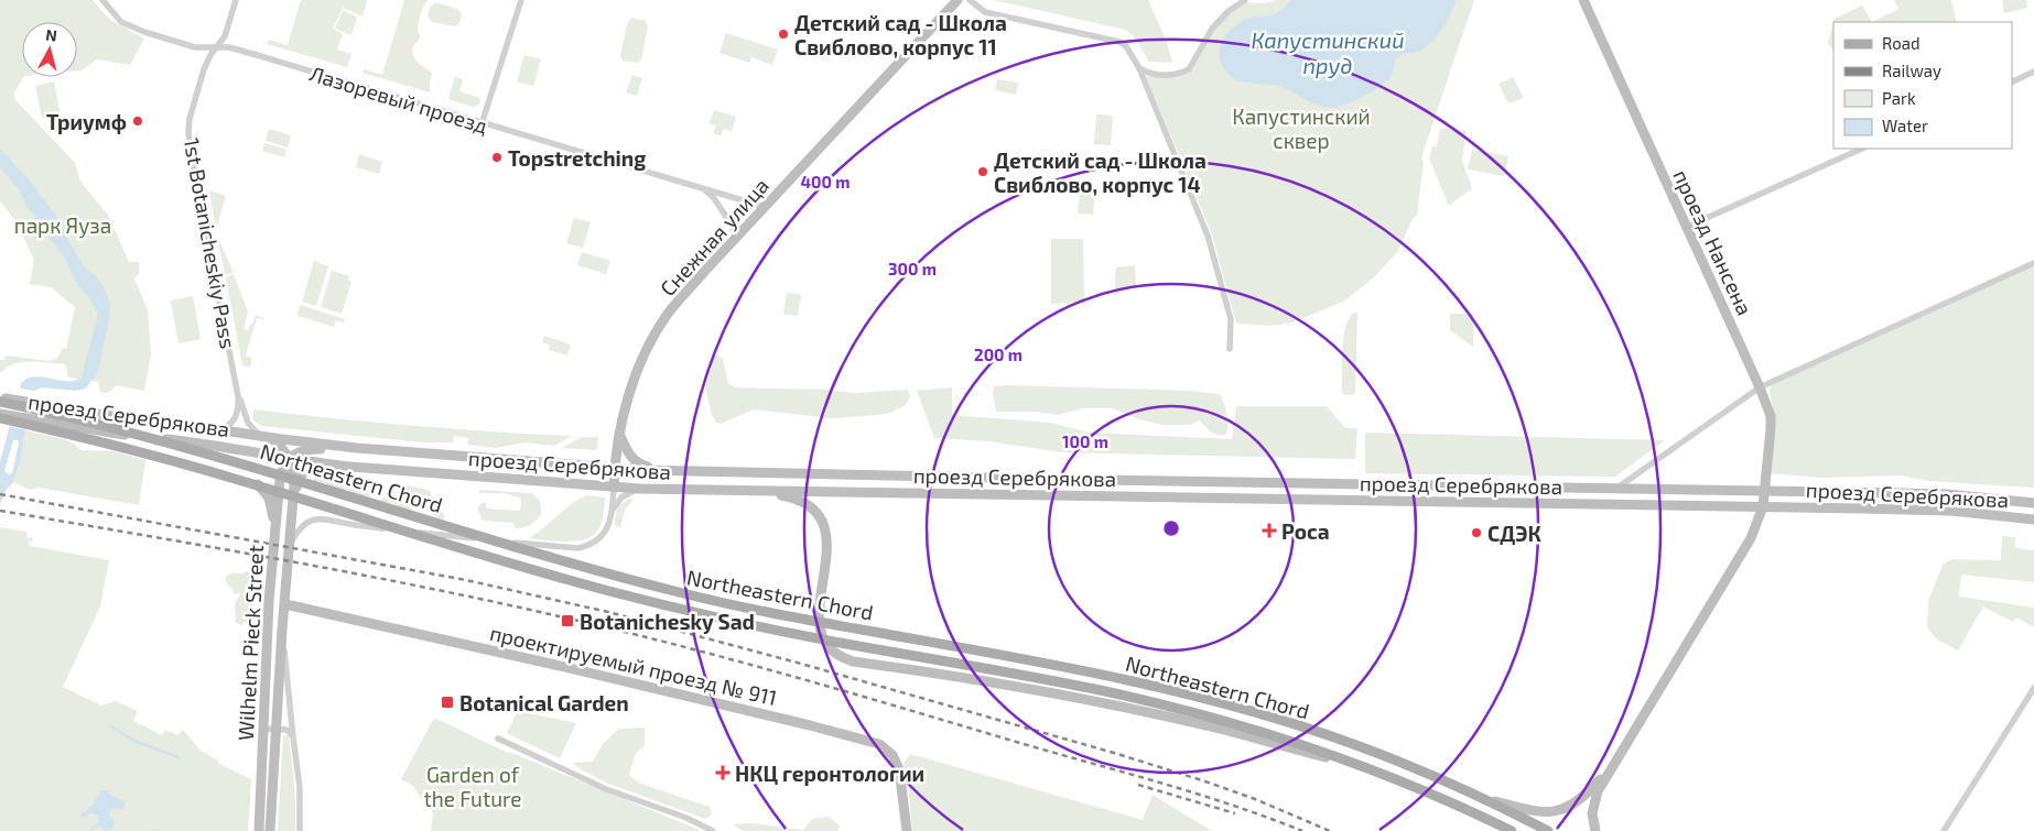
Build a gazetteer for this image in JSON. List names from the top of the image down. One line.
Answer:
{"streets":{"main road":["Снежная улица","проезд Нансена","проезд Серебрякова","Northeastern Chord","Wilhelm Pieck Street","проектируемый проезд № 911"],"street":["Лазоревый проезд","1st Botanicheskiy Pass"]},"crossings":[["Лазоревый проезд","Снежная улица"],["Лазоревый проезд","1st Botanicheskiy Pass"],["Снежная улица","проезд Серебрякова"],["проезд Нансена","проезд Серебрякова"],["1st Botanicheskiy Pass","проезд Серебрякова"],["проезд Серебрякова","Northeastern Chord"],["проезд Серебрякова","Wilhelm Pieck Street"],["Wilhelm Pieck Street","проектируемый проезд № 911"]],"water":["Капустинский пруд"],"parks":["Капустинский сквер","парк Яуза","Garden of the Future"],"places":{"other":["Детский сад - Школа Свиблово, корпус 11","Триумф","Topstretching","Детский сад - Школа Свиблово, корпус 14","СДЭК"],"health":["Роса","НКЦ геронтологии"],"transit":["Botanichesky Sad","Botanical Garden"]},"legend":["Road","Railway","Park","Water"],"north":"top","rings":["400 m","300 m","200 m","100 m"]}
